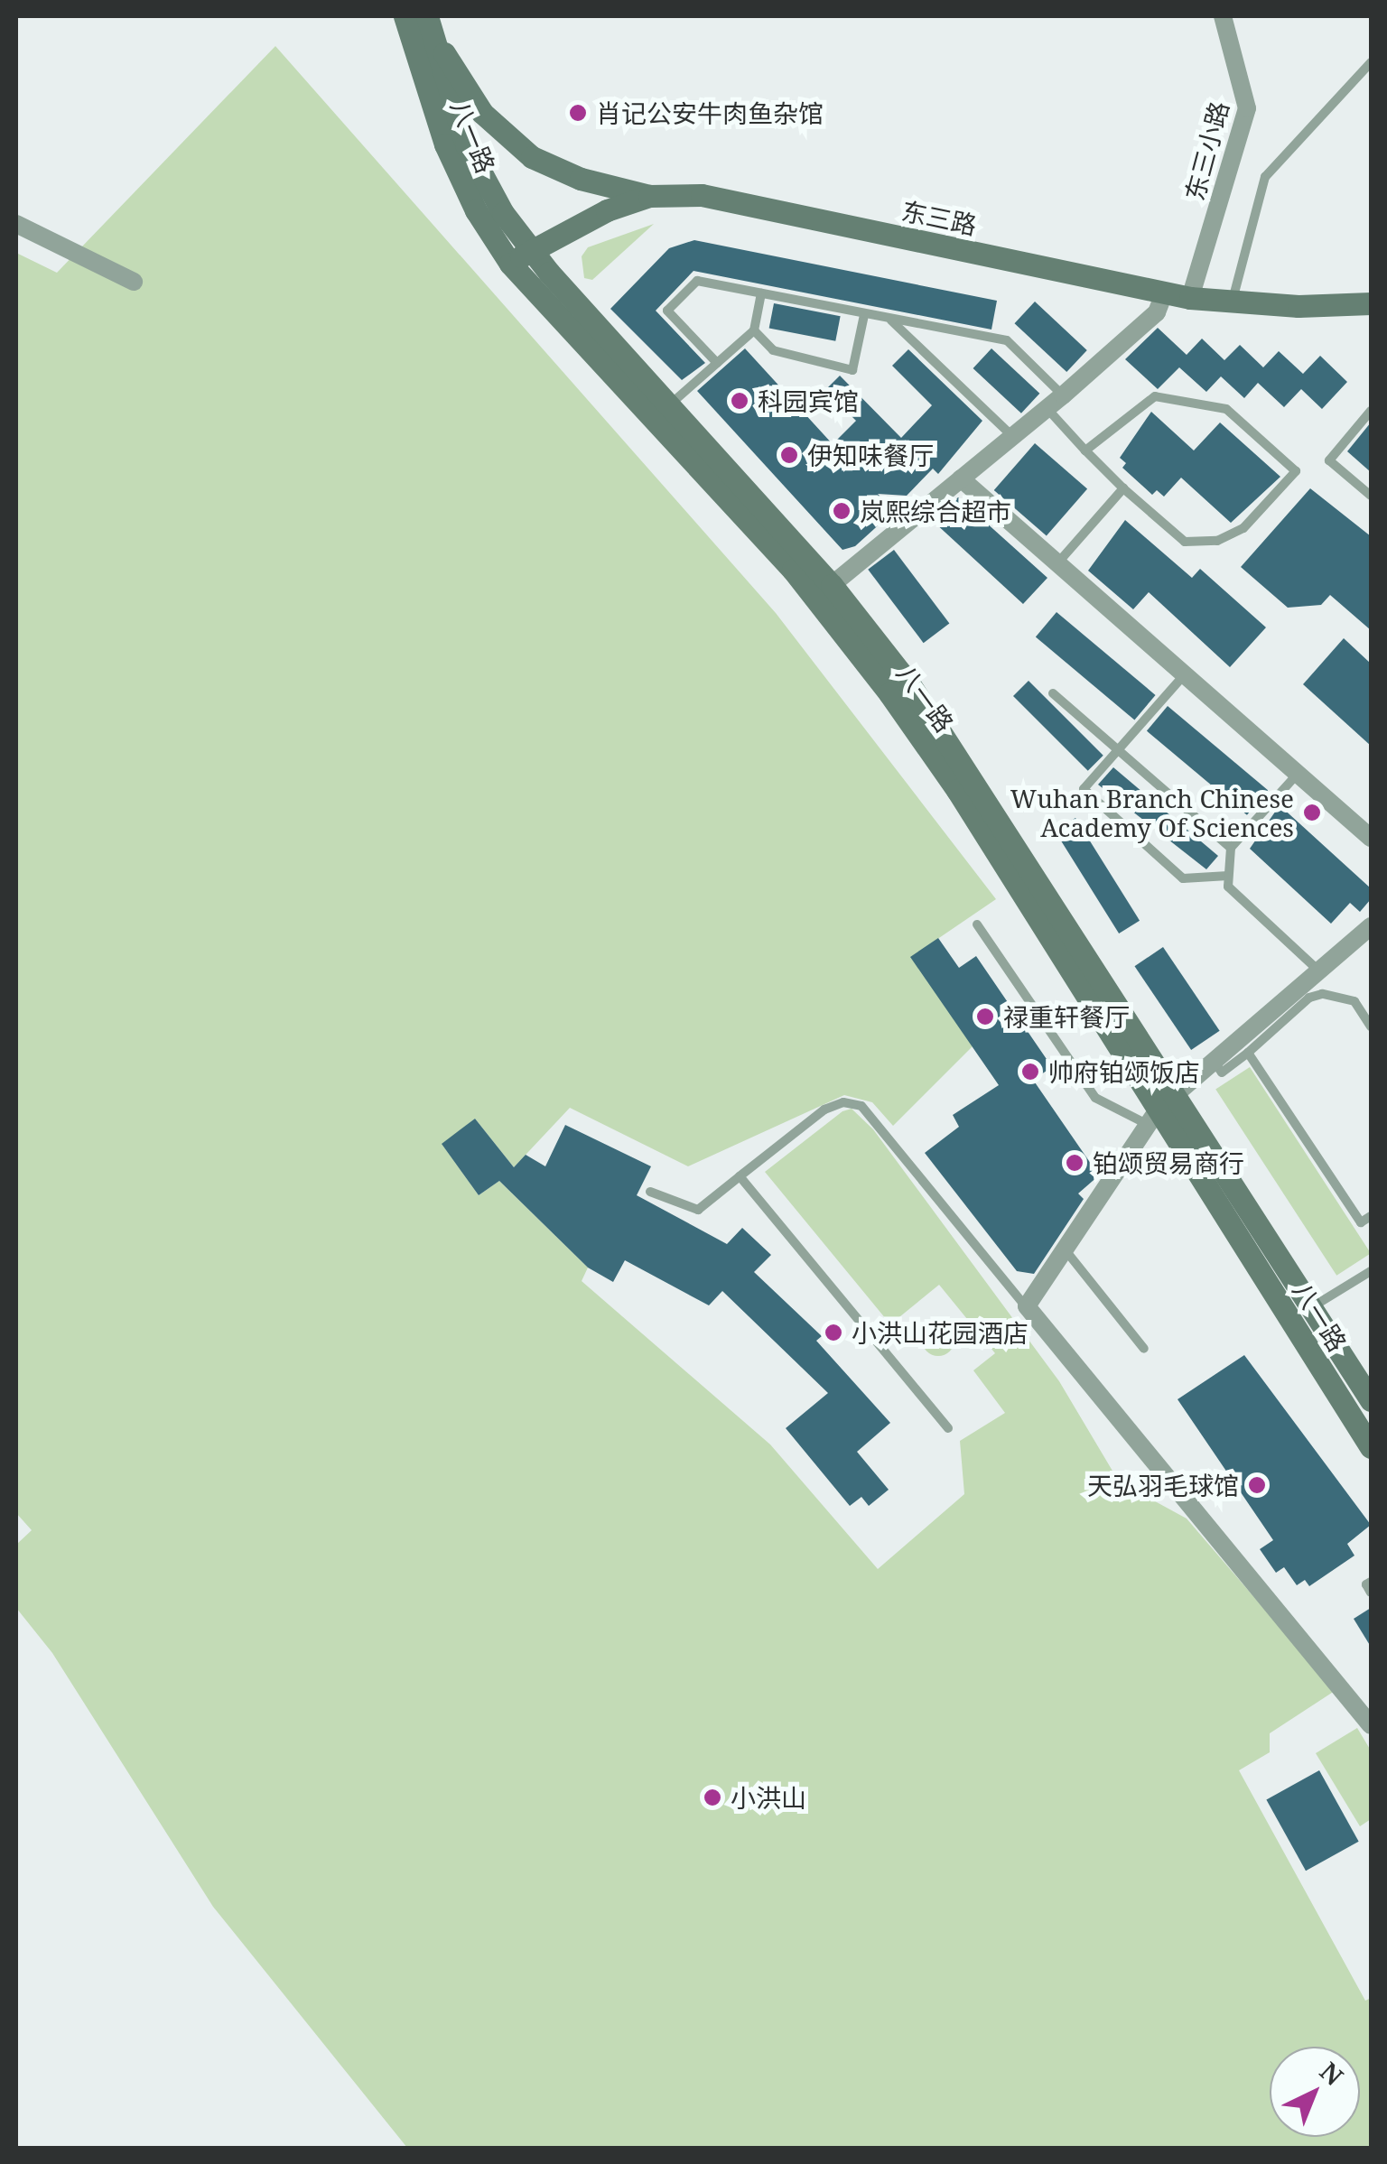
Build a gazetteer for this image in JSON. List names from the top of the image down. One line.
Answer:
{"streets":{"main road":["八一路","东三路"],"street":["东三小路"]},"crossings":[["八一路","东三路"],["东三小路","东三路"]],"places":["肖记公安牛肉鱼杂馆","科园宾馆","伊知味餐厅","岚熙综合超市","Wuhan Branch Chinese Academy Of Sciences","禄重轩餐厅","帅府铂颂饭店","铂颂贸易商行","小洪山花园酒店","天弘羽毛球馆","小洪山"],"north":"top right"}
